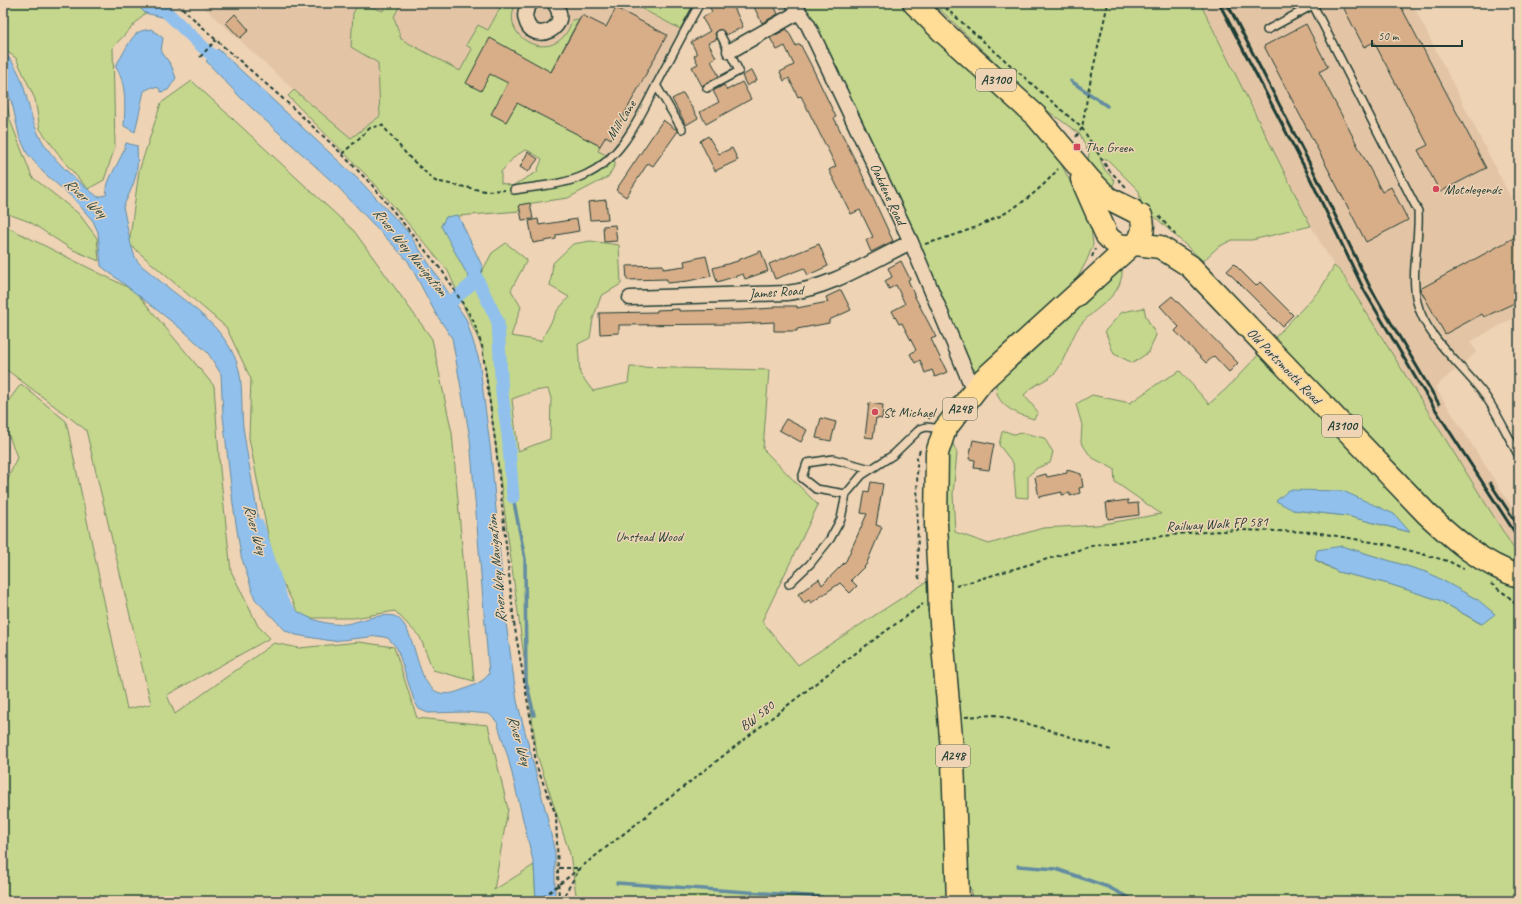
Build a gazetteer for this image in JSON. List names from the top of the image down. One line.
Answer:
{"streets":{"main road":["A3100","Old Portsmouth Road","A248"],"street":["Oakdene Road","James Road"],"lane":["Mill Lane"],"path":["Railway Walk FP 581","BW 580"]},"crossings":[["A3100","Old Portsmouth Road"],["A3100","A248"],["Oakdene Road","James Road"],["Oakdene Road","A248"],["Old Portsmouth Road","A248"],["A248","Railway Walk FP 581"],["A248","BW 580"]],"water":["River Wey","River Wey Navigation"],"parks":["Unstead Wood"],"places":{"transit":["The Green"],"other":["Motolegends","St Michael"]},"scale_bar":"50 m"}
